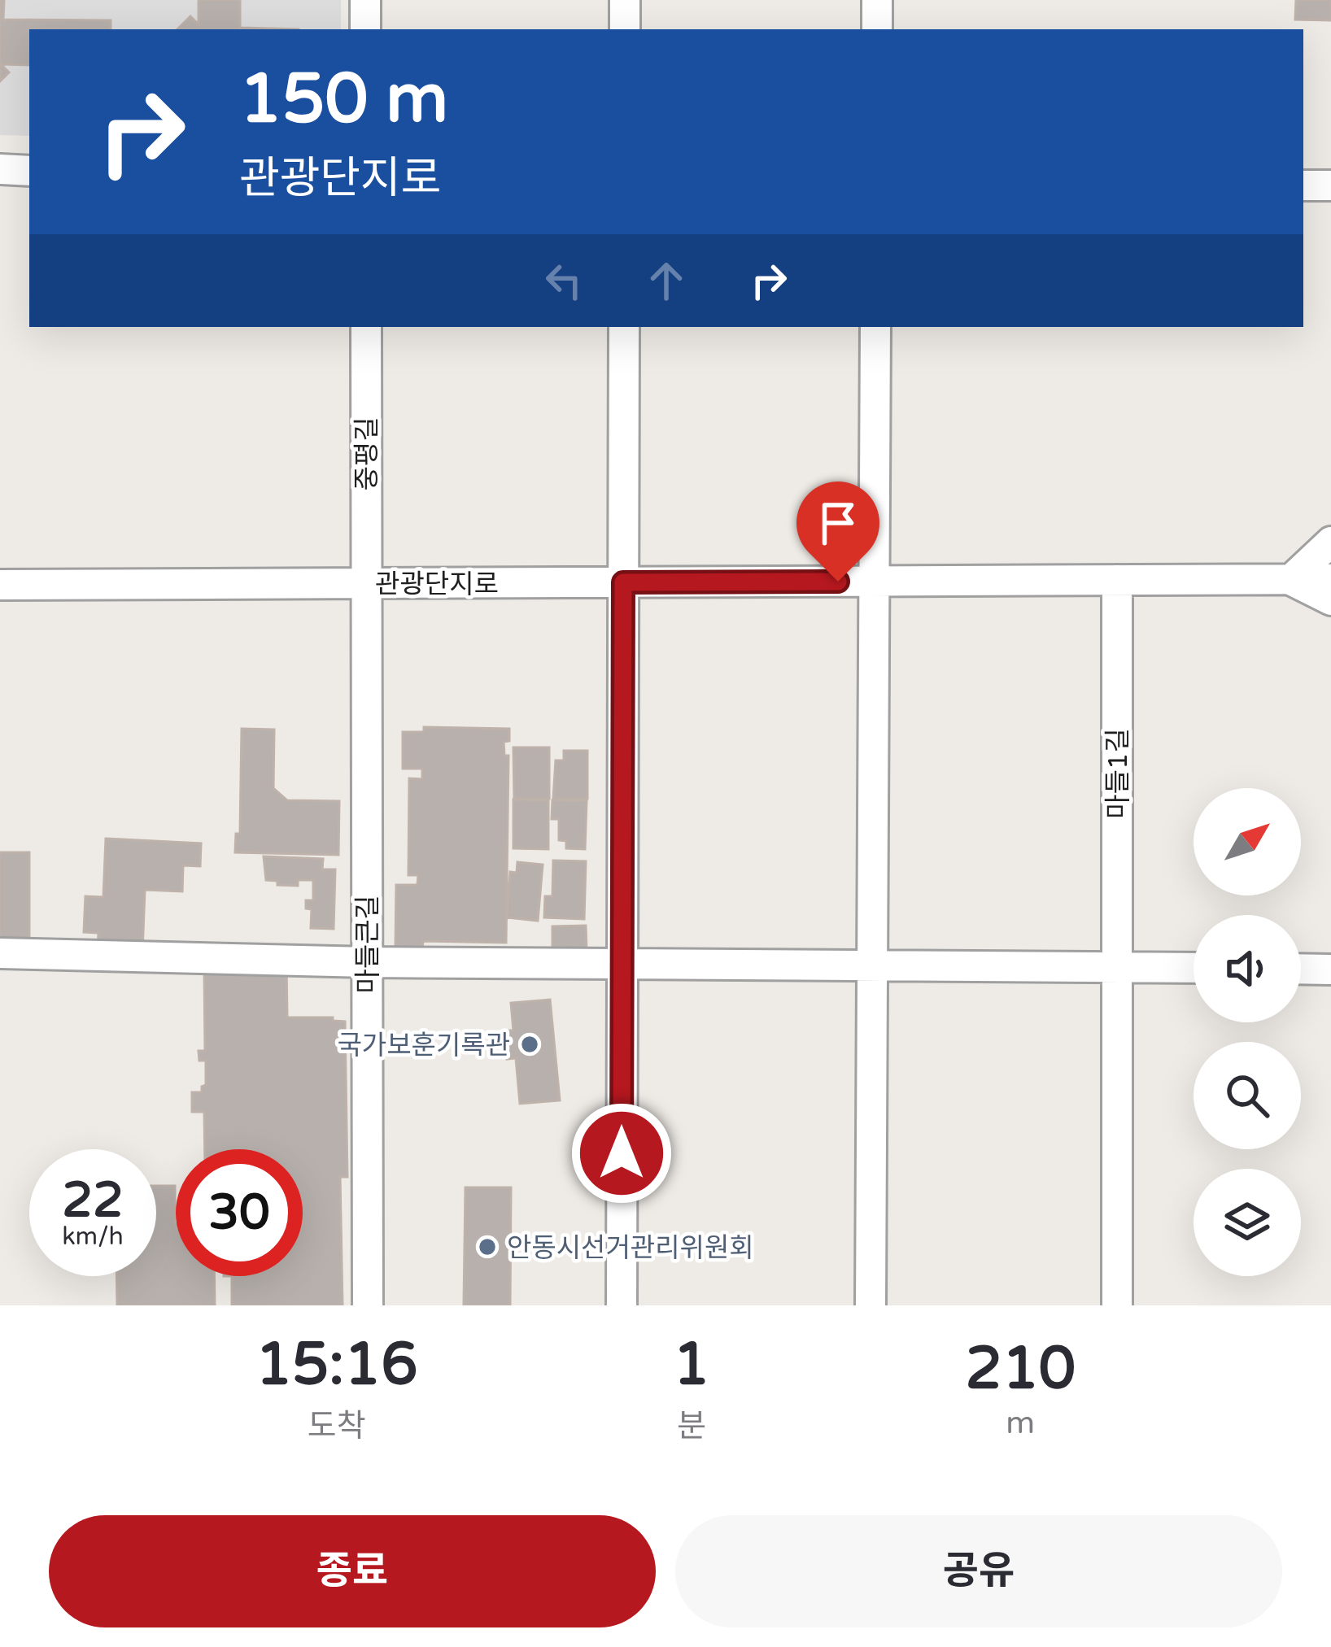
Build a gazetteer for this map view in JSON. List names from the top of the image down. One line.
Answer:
{"streets":{"street":["중평길","관광단지로","마들1길","마들큰길"]},"crossings":[["중평길","관광단지로"],["중평길","마들큰길"],["관광단지로","마들1길"],["관광단지로","마들큰길"]],"places":["국가보훈기록관","안동시선거관리위원회"],"north":"top right","page":{"turn":["150 m","관광단지로"],"speed":"22 km/h","limit":"30","eta":["15:16","도착","1","분","210","m"],"buttons":["종료","공유"]}}
